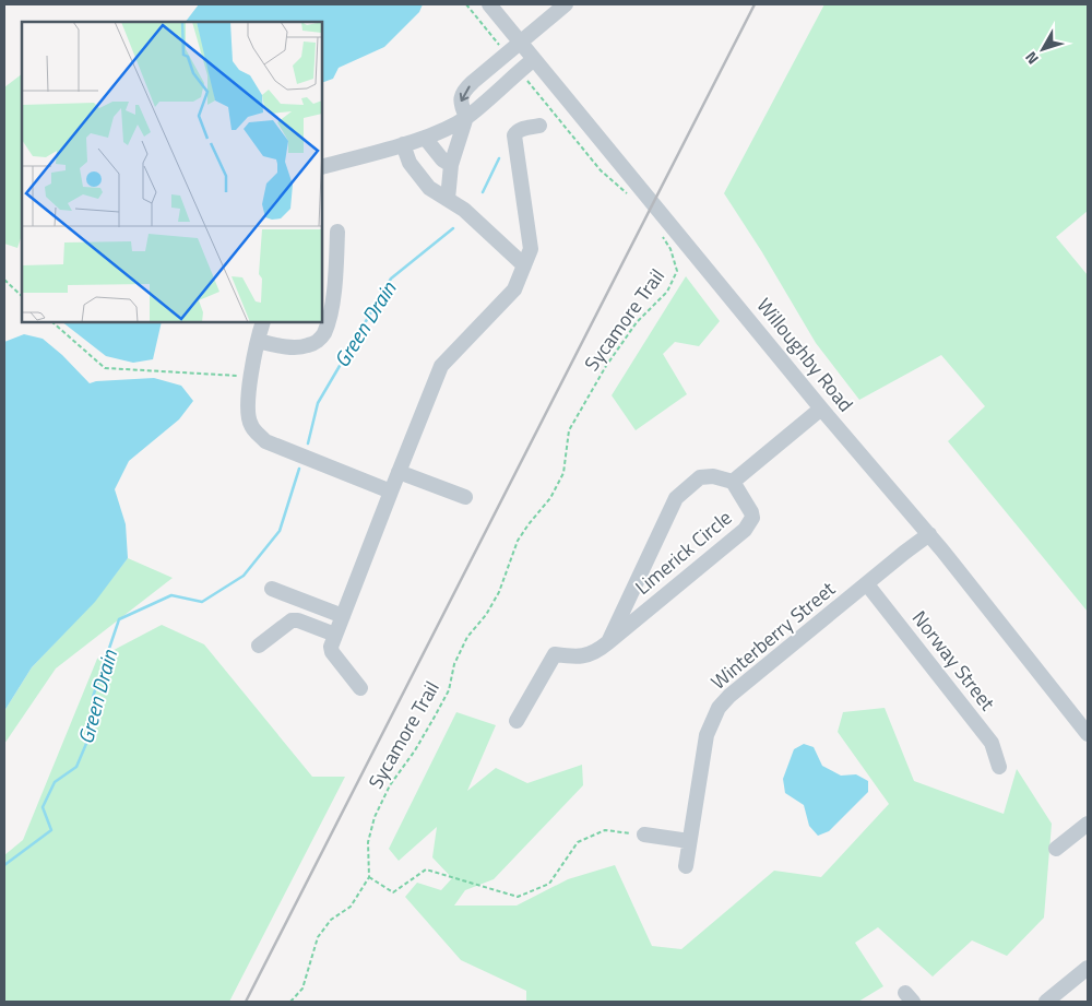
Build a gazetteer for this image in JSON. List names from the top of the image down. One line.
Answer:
{"streets":{"street":["Willoughby Road","Limerick Circle","Winterberry Street","Norway Street"],"path":["Sycamore Trail"]},"crossings":[["Willoughby Road","Limerick Circle"],["Willoughby Road","Winterberry Street"],["Winterberry Street","Norway Street"]],"water":["Green Drain"],"north":"bottom left"}
